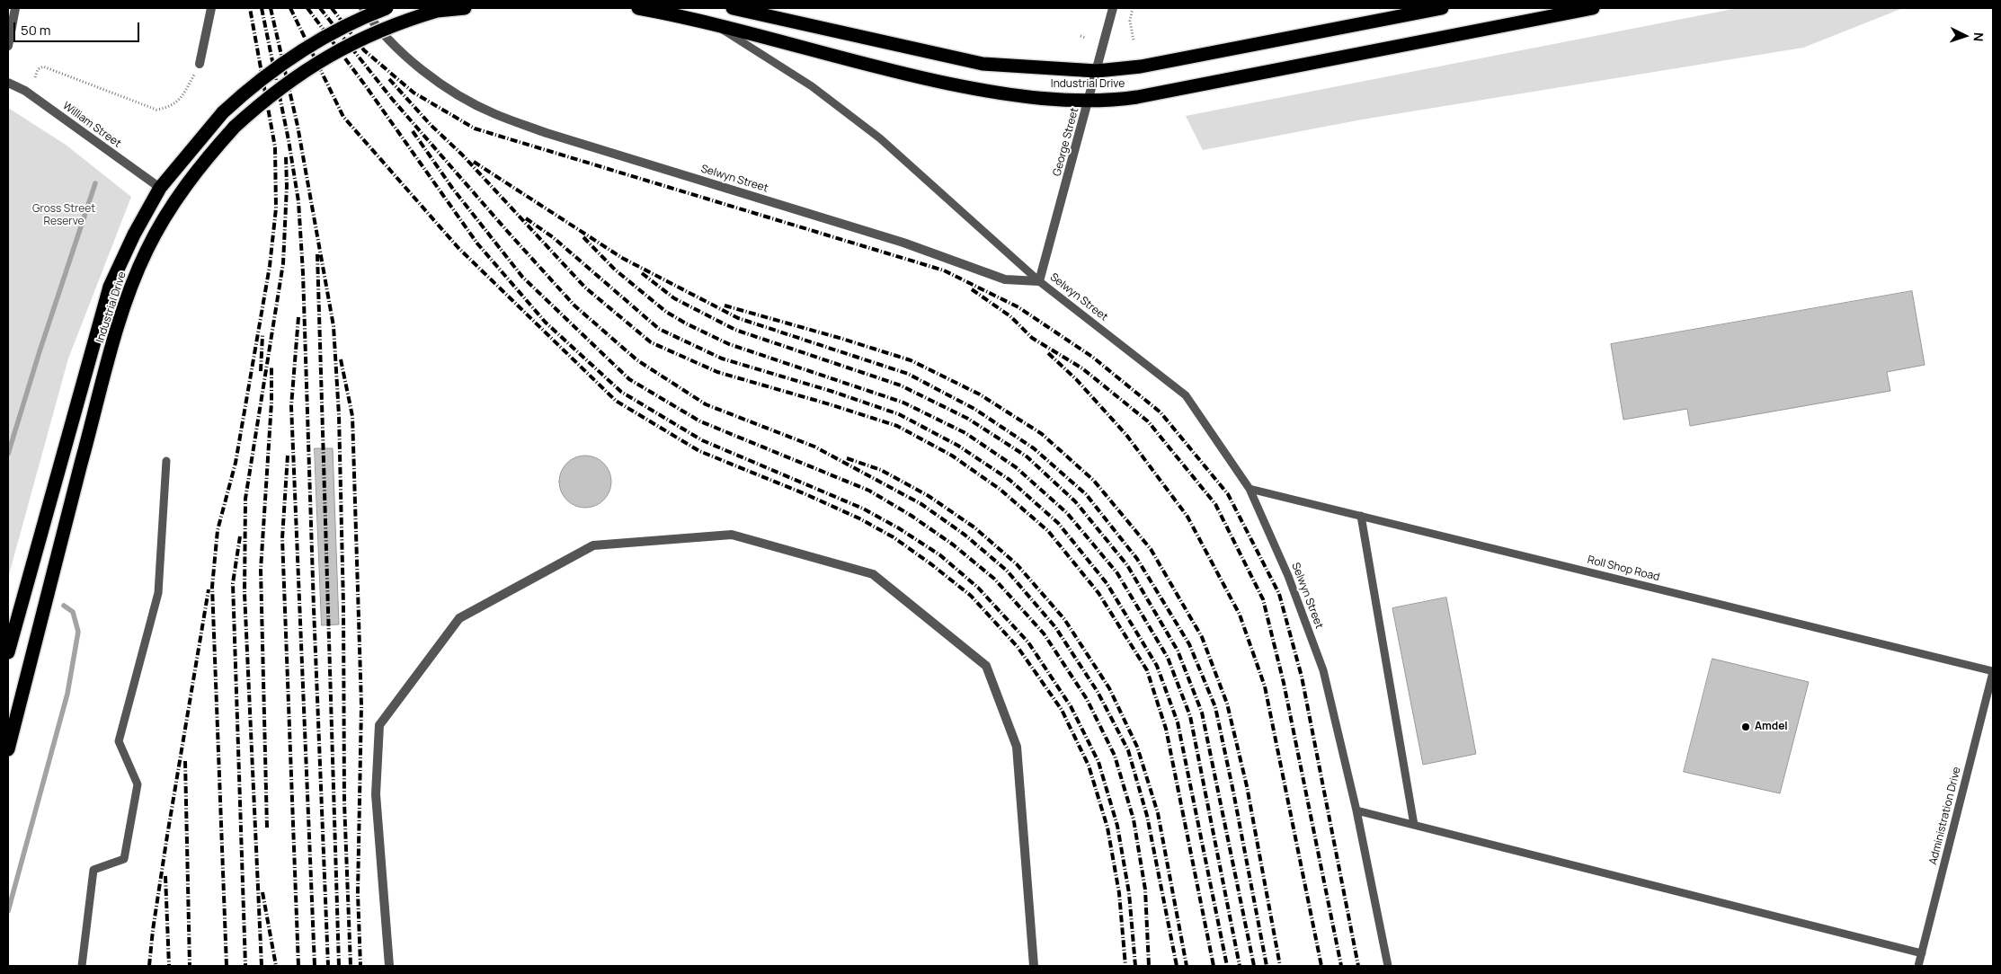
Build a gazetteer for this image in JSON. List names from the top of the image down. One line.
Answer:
{"streets":{"highway":["Industrial Drive"],"street":["William Street","George Street","Selwyn Street"],"lane":["Roll Shop Road","Administration Drive"]},"crossings":[["Industrial Drive","William Street"],["Industrial Drive","George Street"],["George Street","Selwyn Street"],["Selwyn Street","Roll Shop Road"],["Roll Shop Road","Administration Drive"]],"parks":["Gross Street Reserve"],"places":["Amdel"],"scale_bar":"50 m","north":"right"}
